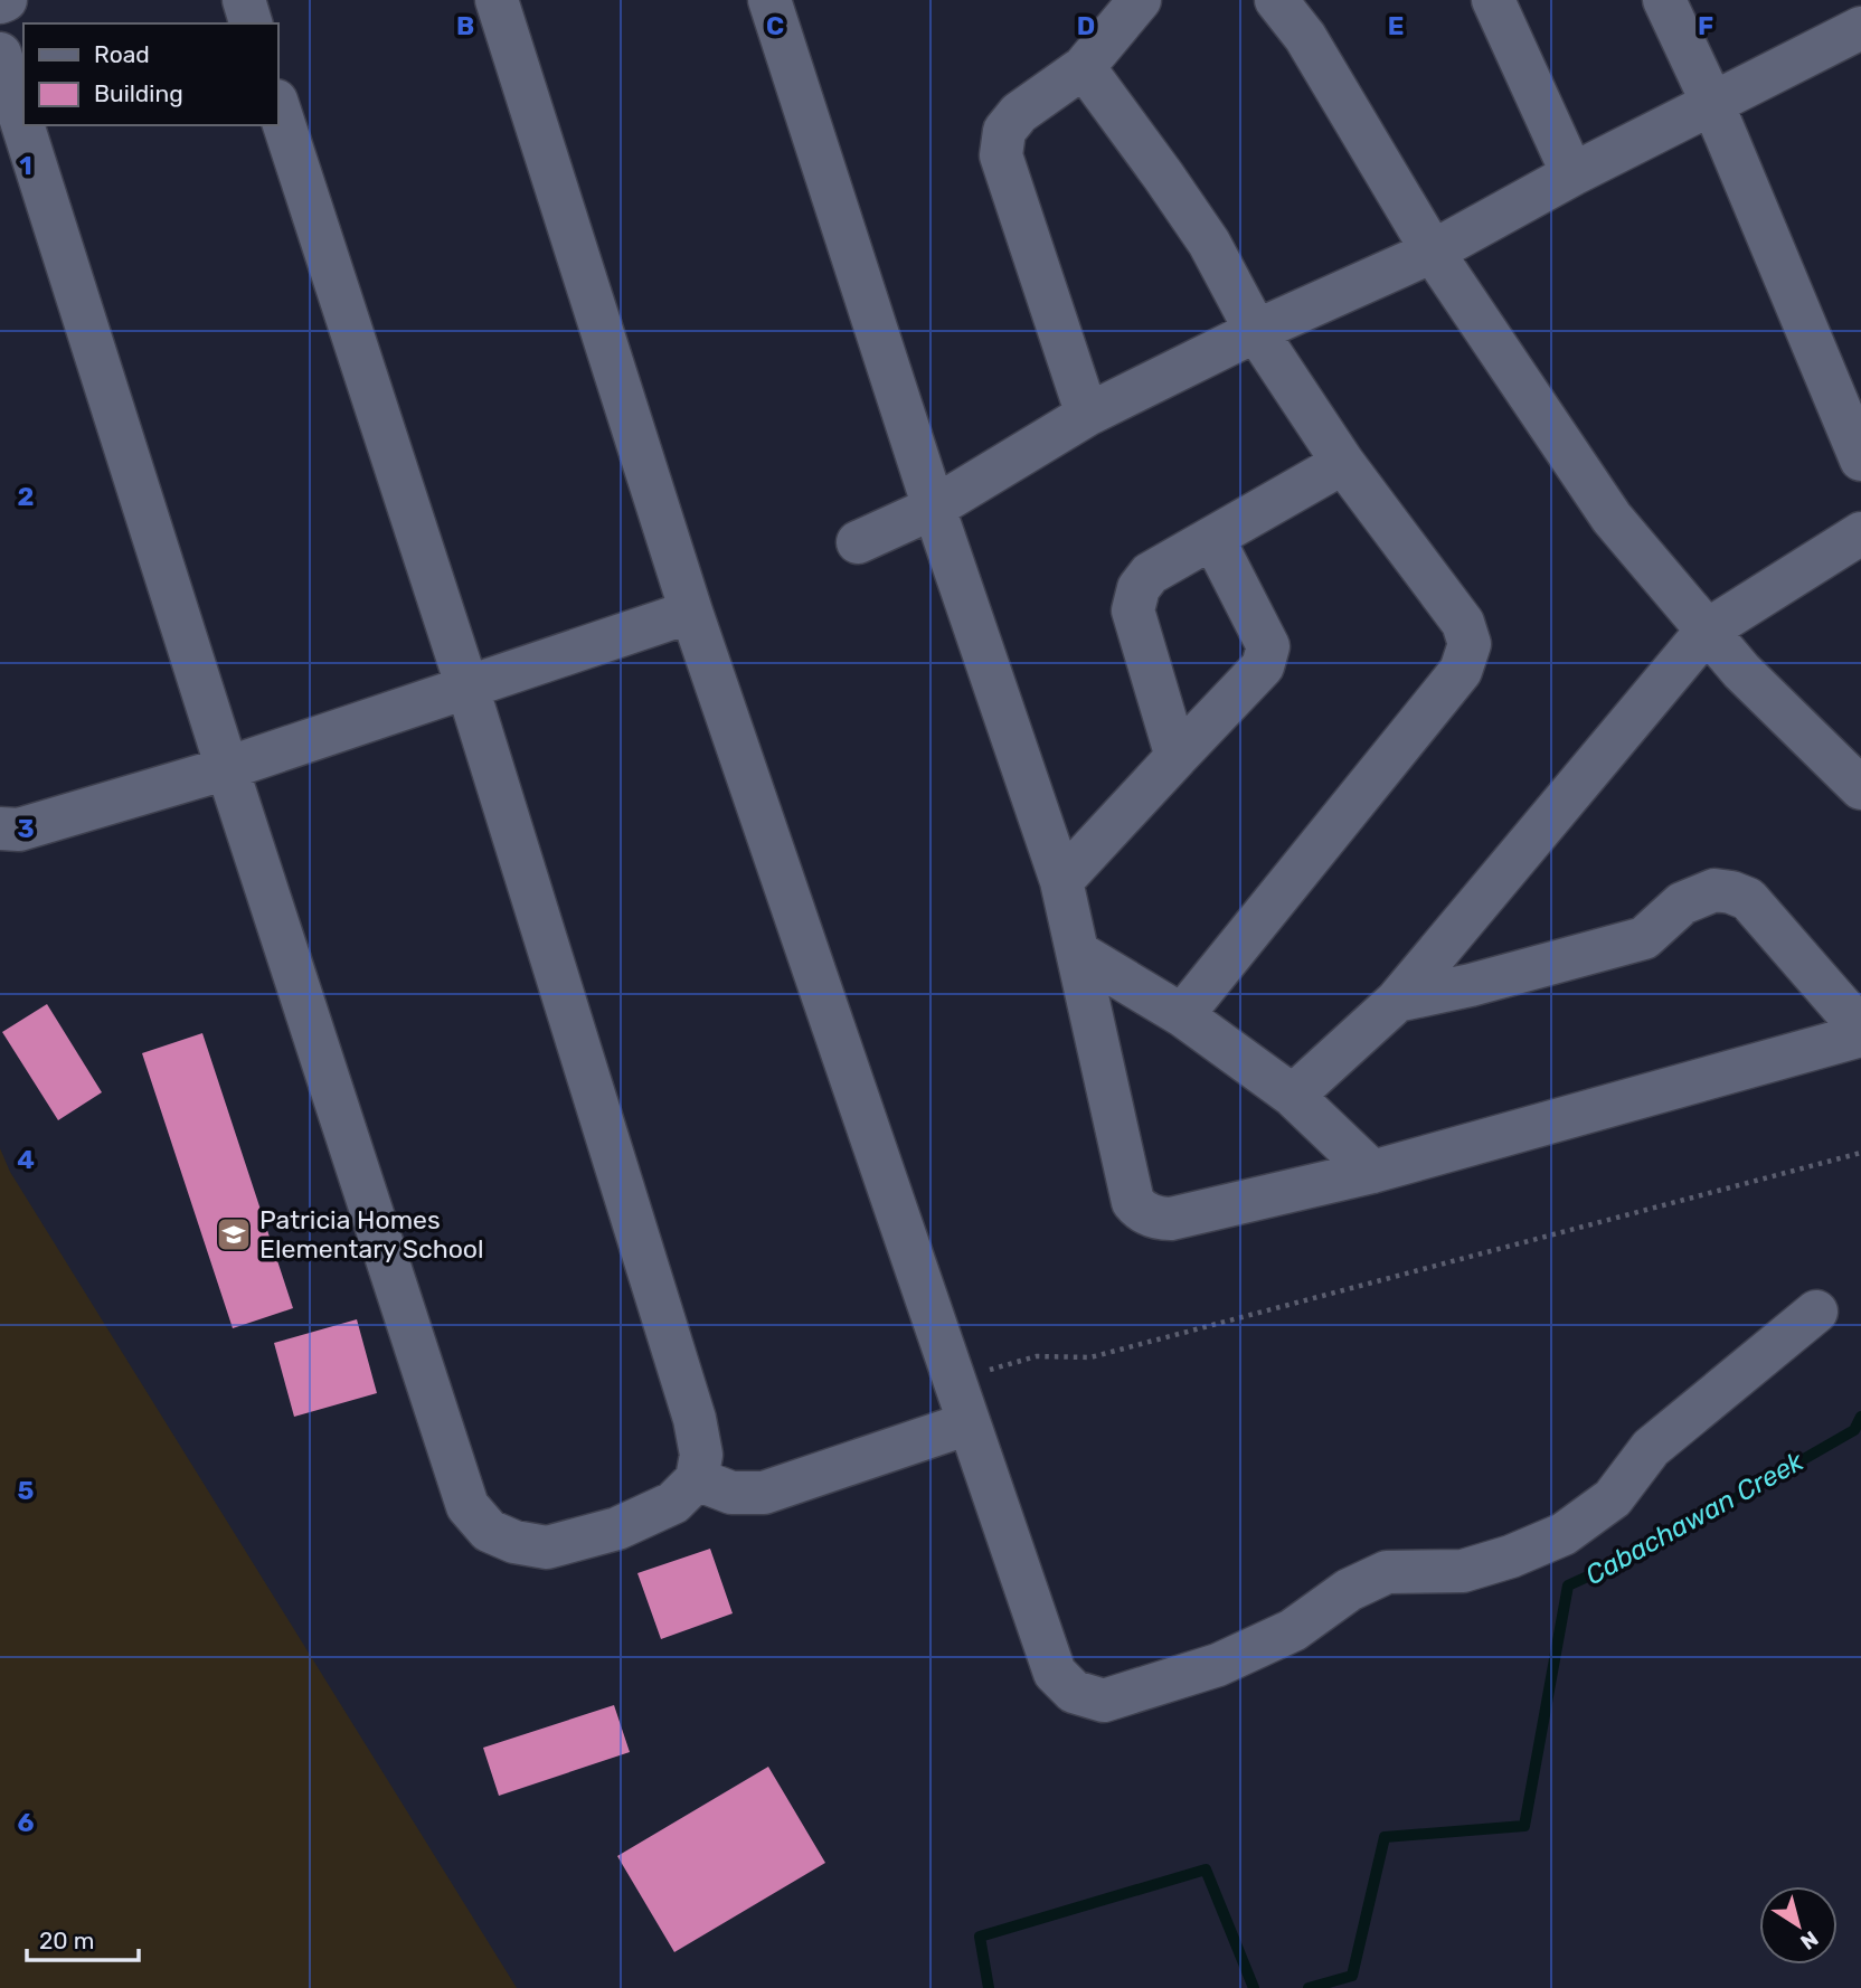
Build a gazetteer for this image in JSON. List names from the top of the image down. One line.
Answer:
{"water":["Cabachawan Creek"],"places":{"school or university":["Patricia Homes Elementary School"]},"legend":["Road","Building"],"scale_bar":"20 m","north":"bottom right","grid":{"columns":["B","C","D","E","F"],"rows":["1","2","3","4","5","6"]}}
